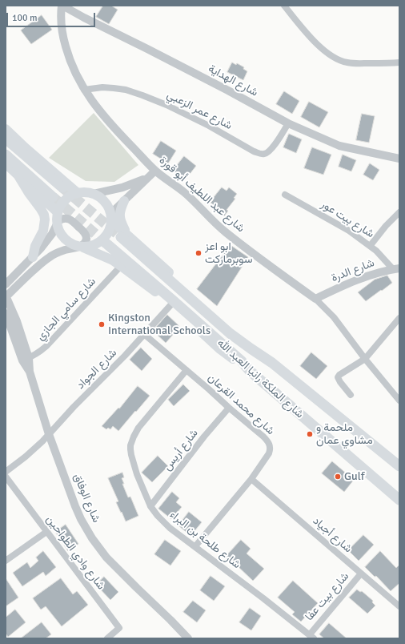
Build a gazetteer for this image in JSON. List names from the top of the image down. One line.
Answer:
{"streets":{"main road":["شارع الملكة رانيا العبد الله"],"street":["شارع الهداية","شارع عمر الزعبي","شارع عبد اللطيف أبو قورة","شارع بيت عور","شارع الدرة","شارع سامي الجازي","شارع الجواد","شارع محمد القرعان","شارع أريس","شارع الوفاق","شارع أجياد","شارع طلحة بن البراء","شارع وادي الطواحين","شارع بيت عفا"]},"crossings":[["شارع الهداية","شارع عمر الزعبي"],["شارع الهداية","شارع عبد اللطيف أبو قورة"],["شارع عمر الزعبي","شارع عبد اللطيف أبو قورة"],["شارع عبد اللطيف أبو قورة","شارع الدرة"],["شارع بيت عور","شارع الدرة"],["شارع سامي الجازي","شارع الوفاق"],["شارع الجواد","شارع محمد القرعان"],["شارع الجواد","شارع الوفاق"],["شارع محمد القرعان","شارع أريس"],["شارع محمد القرعان","شارع أجياد"],["شارع محمد القرعان","شارع طلحة بن البراء"],["شارع أريس","شارع طلحة بن البراء"],["شارع أجياد","شارع بيت عفا"],["شارع طلحة بن البراء","شارع بيت عفا"]],"places":["ابو اعز سوبرماركت","Kingston International Schools","ملحمة و مشاوي عمان","Gulf"],"scale_bar":"100 m"}
